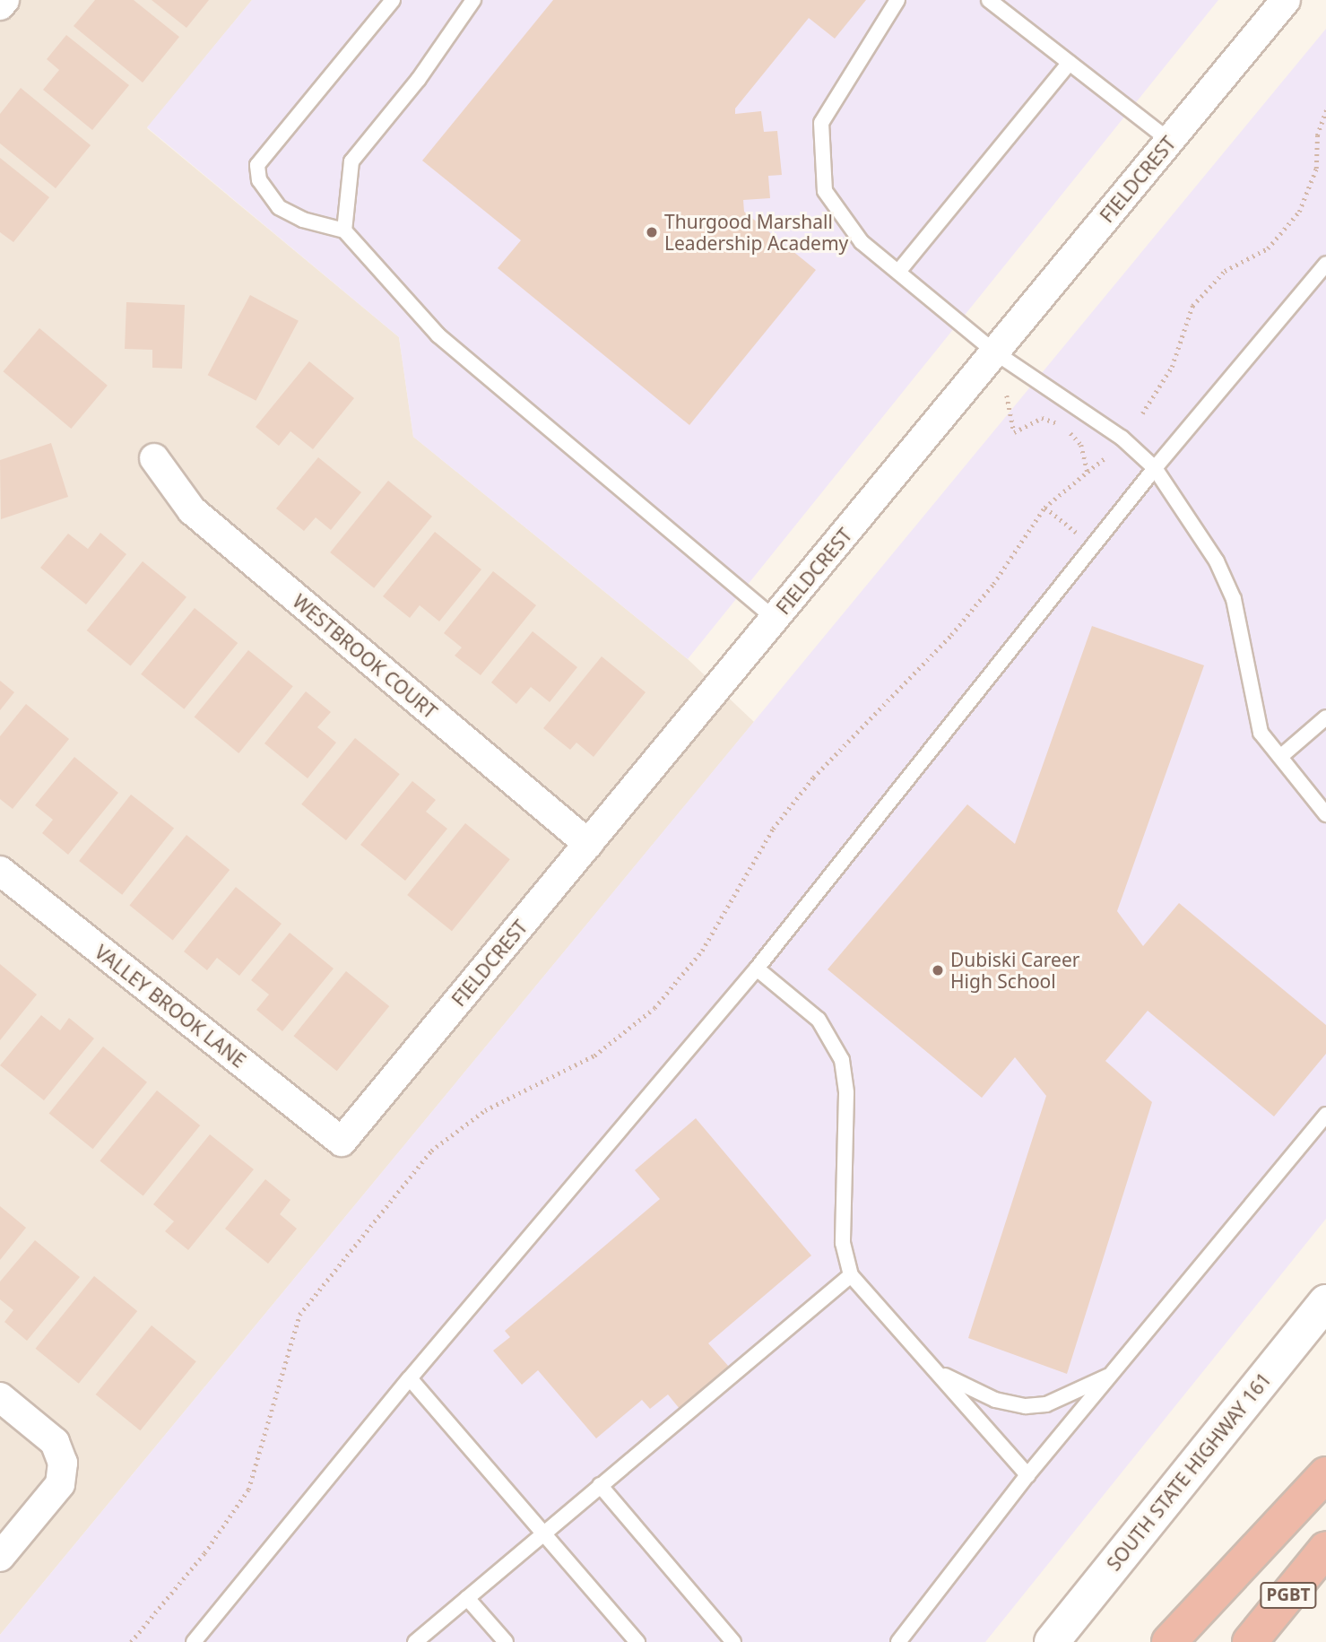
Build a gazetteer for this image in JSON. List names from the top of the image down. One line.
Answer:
{"streets":{"highway":["PGBT"],"main road":["SOUTH STATE HIGHWAY 161"],"street":["FIELDCREST","WESTBROOK COURT","VALLEY BROOK LANE"]},"crossings":[["FIELDCREST","WESTBROOK COURT"],["FIELDCREST","VALLEY BROOK LANE"]],"places":["Thurgood Marshall Leadership Academy","Dubiski Career High School"]}
